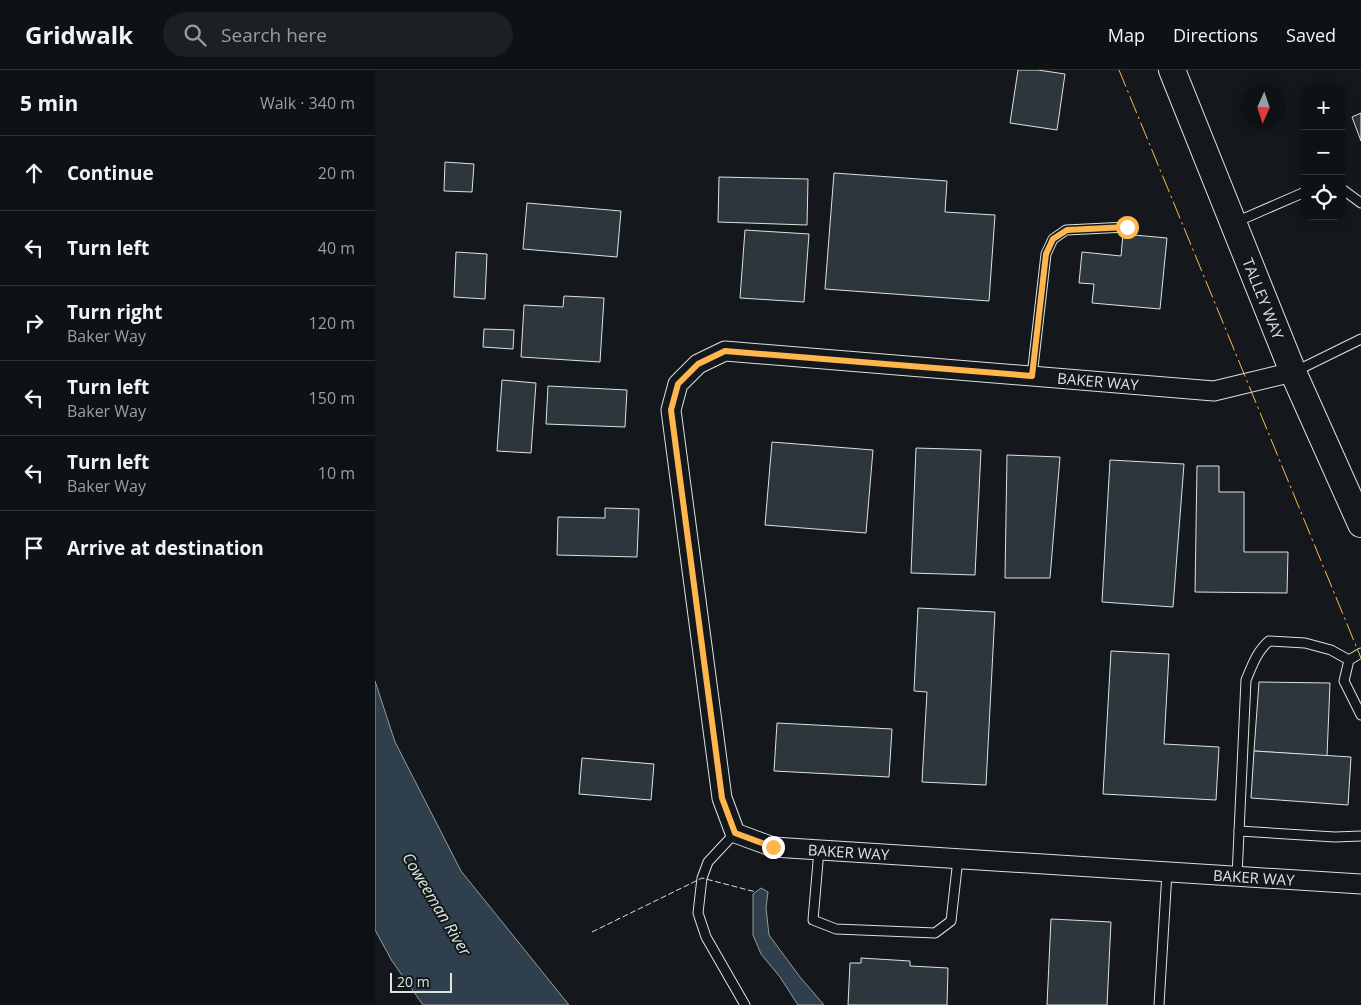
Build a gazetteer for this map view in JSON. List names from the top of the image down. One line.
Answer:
{"streets":{"main road":["TALLEY WAY"],"street":["BAKER WAY"]},"crossings":[["TALLEY WAY","BAKER WAY"]],"water":["Coweeman River"],"scale_bar":"20 m","north":"bottom","page":{"header":"Gridwalk","search":"Search here","nav":["Map","Directions","Saved"],"heading":["5 min","Walk · 340 m"],"map_buttons":["+","−"],"list":[["Continue","20 m"],["Turn left","40 m"],["Turn right","Baker Way","120 m"],["Turn left","Baker Way","150 m"],["Turn left","Baker Way","10 m"],"Arrive at destination"],"scale":"20 m"}}
